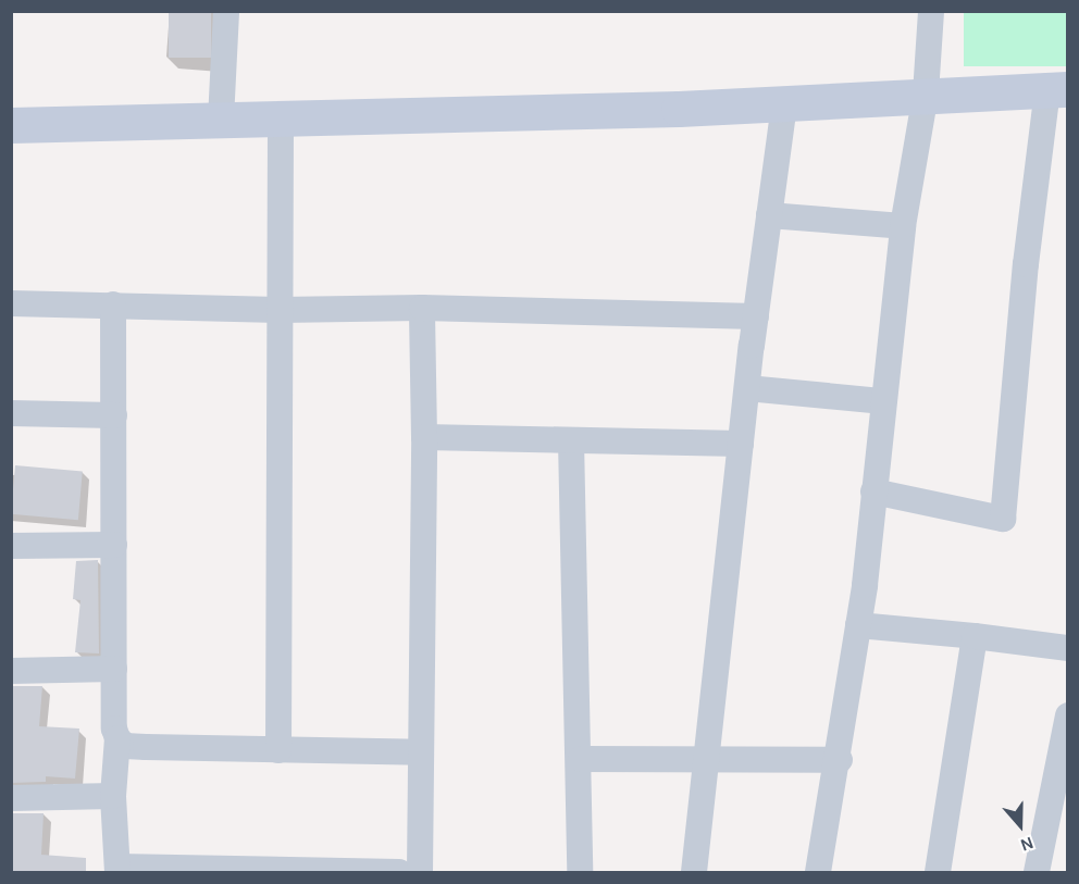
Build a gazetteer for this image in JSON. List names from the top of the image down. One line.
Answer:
{"north":"bottom"}
